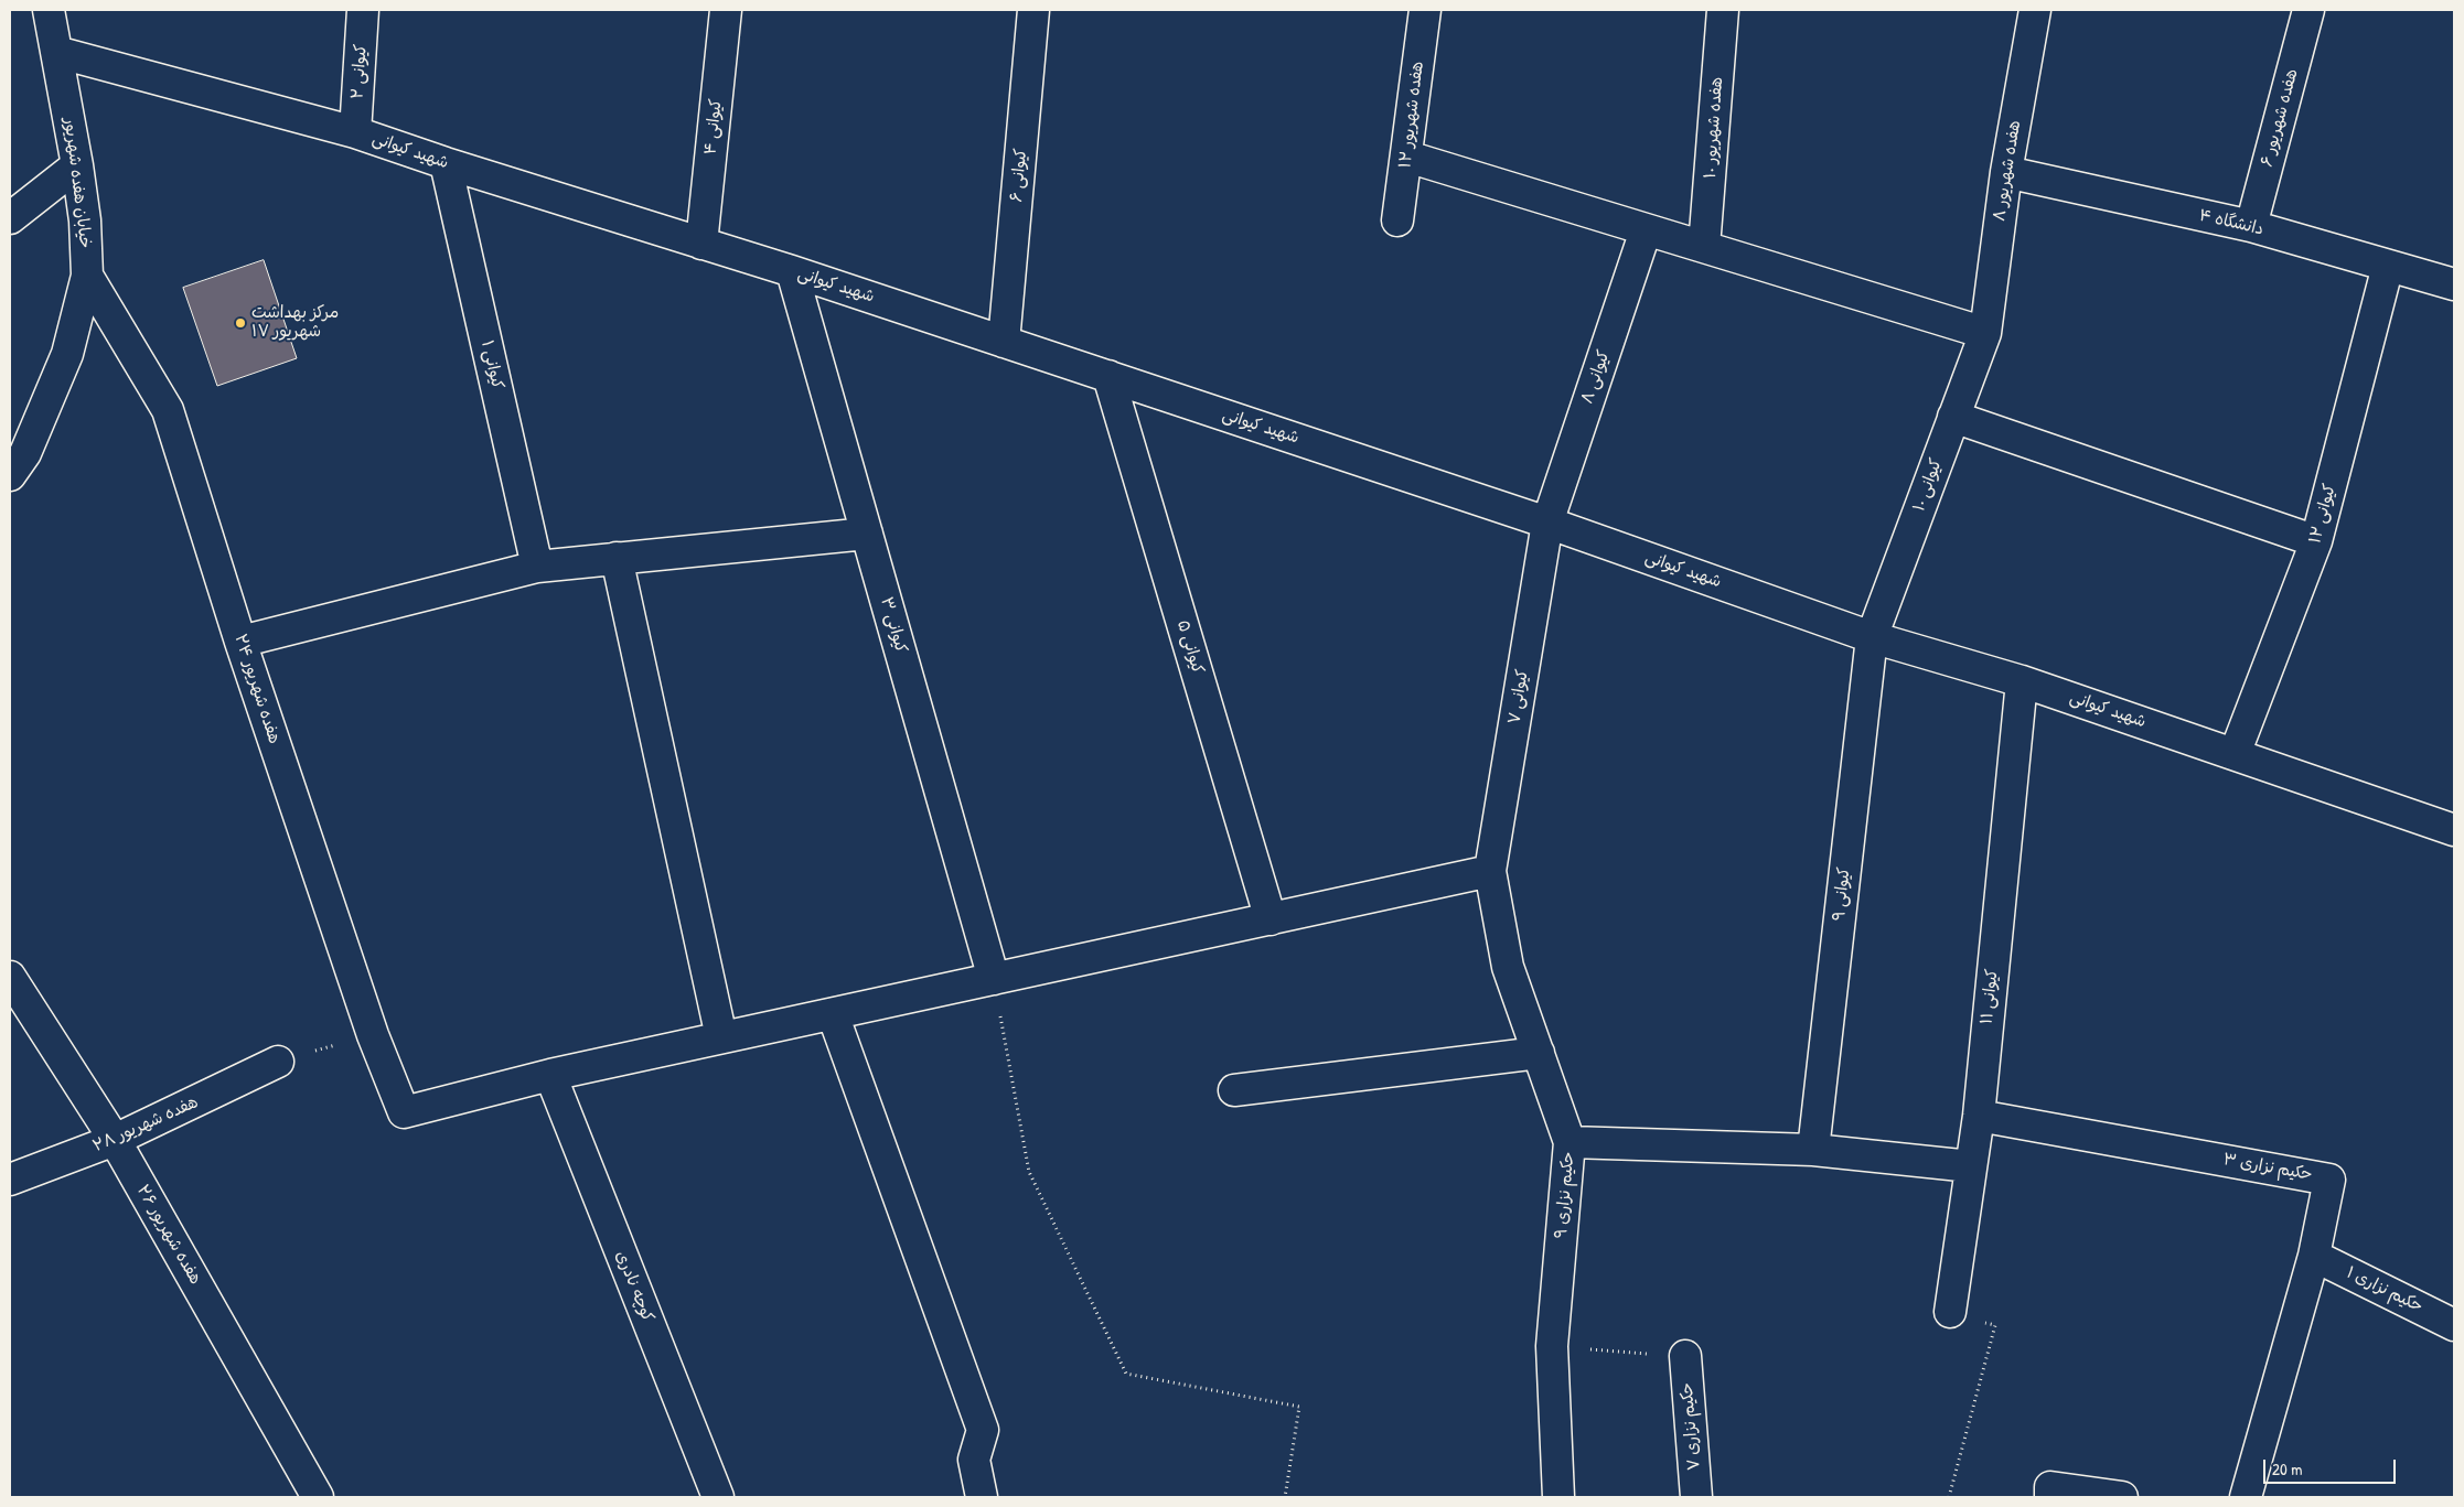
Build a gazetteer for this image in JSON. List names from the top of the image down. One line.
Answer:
{"streets":{"street":["کیوانی ۲","هفده شهریور ۱۲","هفده شهریور ۶","کیوانی ۴","هفده شهریور ۱۰","شهید کیوانی","هفده شهریور ۸","کیوانی ۶","خیابان هفده شهریور","دانشگاه ۴","کیوانی ۱","کیوانی ۸","کیوانی ۱۰","کیوانی ۱۲","کیوانی ۳","کیوانی ۵","هفده شهریور ۲۴","کیوانی ۷","کیوانی ۹","کیوانی ۱۱","هفده شهریور ۲۸","حکیم نزاری ۳","حکیم نزاری ۹","هفده شهریور ۲۶","کوچه نادری","حکیم نزاری ۱","حکیم نزاری ۷"]},"crossings":[["کیوانی ۲","شهید کیوانی"],["هفده شهریور ۶","دانشگاه ۴"],["کیوانی ۴","شهید کیوانی"],["شهید کیوانی","کیوانی ۶"],["شهید کیوانی","خیابان هفده شهریور"],["شهید کیوانی","کیوانی ۱"],["شهید کیوانی","کیوانی ۸"],["شهید کیوانی","کیوانی ۱۰"],["شهید کیوانی","کیوانی ۱۲"],["شهید کیوانی","کیوانی ۳"],["شهید کیوانی","کیوانی ۵"],["شهید کیوانی","کیوانی ۷"],["شهید کیوانی","کیوانی ۹"],["شهید کیوانی","کیوانی ۱۱"],["هفده شهریور ۸","دانشگاه ۴"],["هفده شهریور ۸","کیوانی ۱۰"],["خیابان هفده شهریور","هفده شهریور ۲۴"],["دانشگاه ۴","کیوانی ۱۲"],["کیوانی ۸","کیوانی ۷"],["کیوانی ۱۰","کیوانی ۹"],["هفده شهریور ۲۴","کوچه نادری"],["کیوانی ۷","حکیم نزاری ۹"],["کیوانی ۱۱","حکیم نزاری ۳"],["هفده شهریور ۲۸","هفده شهریور ۲۶"],["حکیم نزاری ۳","حکیم نزاری ۱"]],"places":["مرکز بهداشت ۱۷ شهریور"],"scale_bar":"20 m"}
